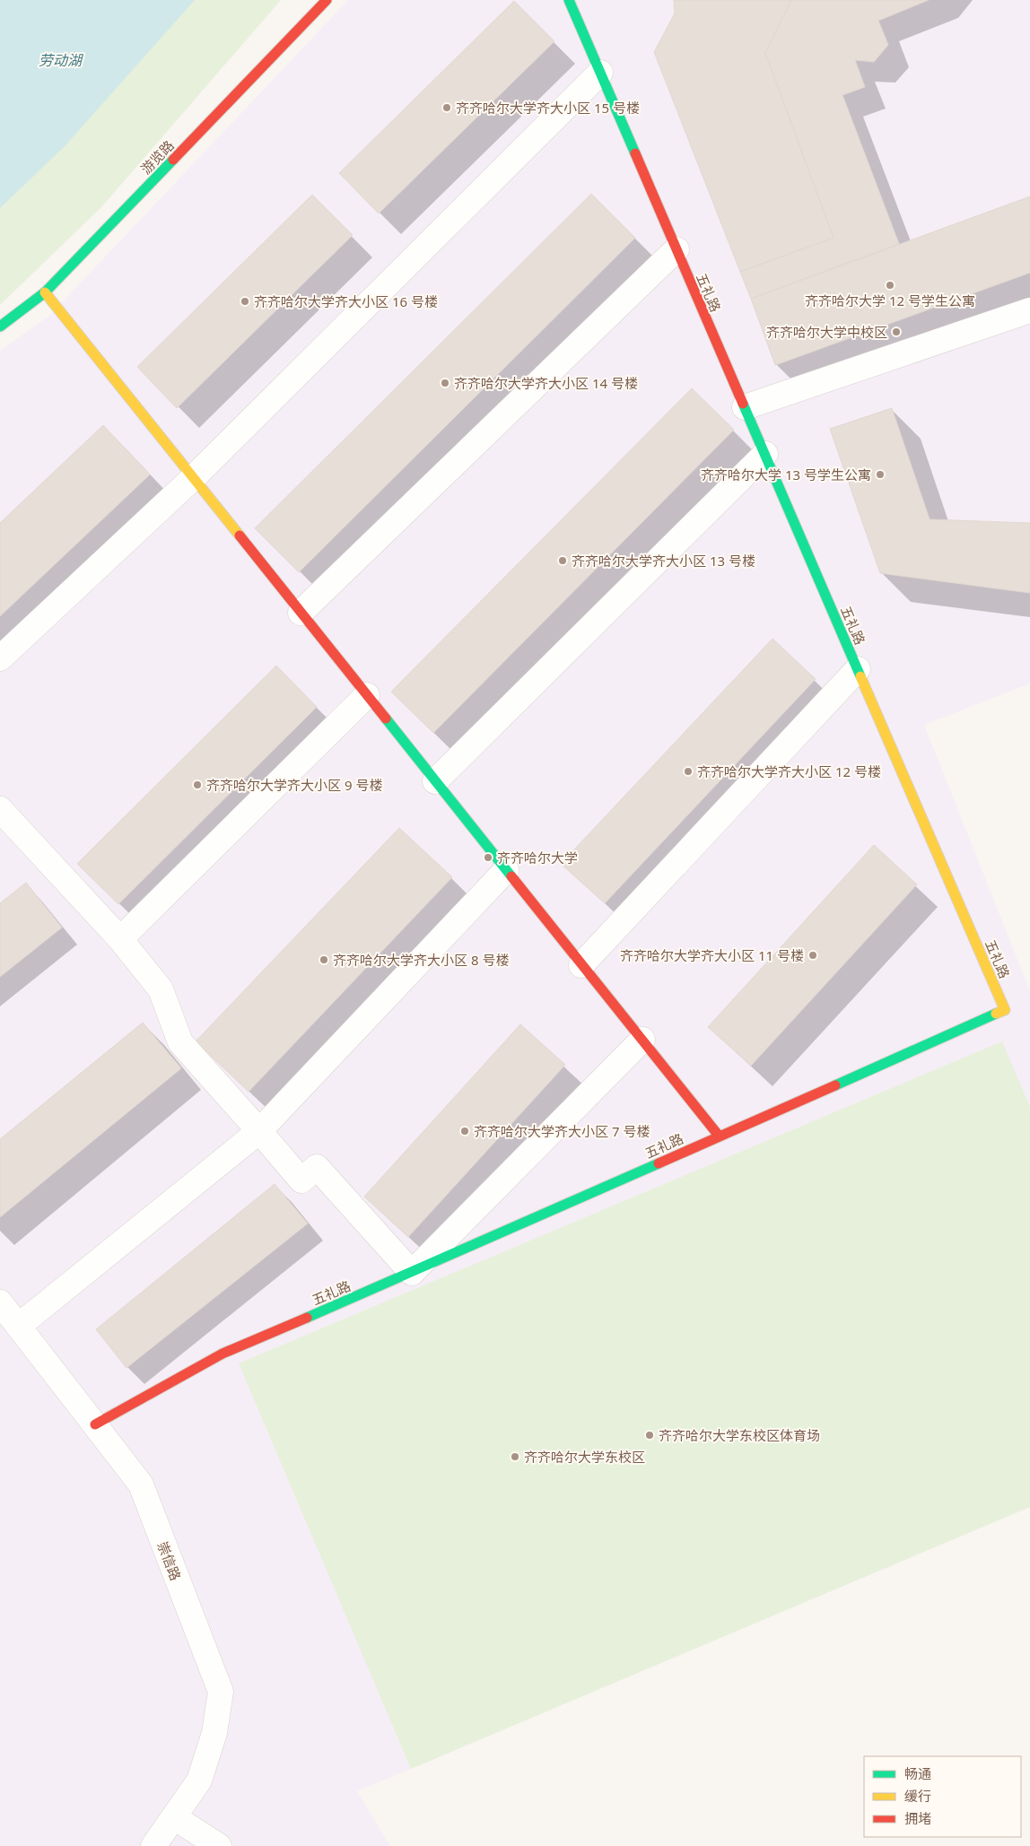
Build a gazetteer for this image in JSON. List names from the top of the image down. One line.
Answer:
{"streets":{"street":["游览路","五礼路","崇信路"]},"crossings":[["五礼路","崇信路"]],"water":["劳动湖"],"places":["齐齐哈尔大学齐大小区 15 号楼","齐齐哈尔大学 12 号学生公寓","齐齐哈尔大学齐大小区 16 号楼","齐齐哈尔大学中校区","齐齐哈尔大学齐大小区 14 号楼","齐齐哈尔大学 13 号学生公寓","齐齐哈尔大学齐大小区 13 号楼","齐齐哈尔大学齐大小区 12 号楼","齐齐哈尔大学齐大小区 9 号楼","齐齐哈尔大学","齐齐哈尔大学齐大小区 11 号楼","齐齐哈尔大学齐大小区 8 号楼","齐齐哈尔大学齐大小区 7 号楼","齐齐哈尔大学东校区体育场","齐齐哈尔大学东校区"],"legend":["畅通","缓行","拥堵"]}
